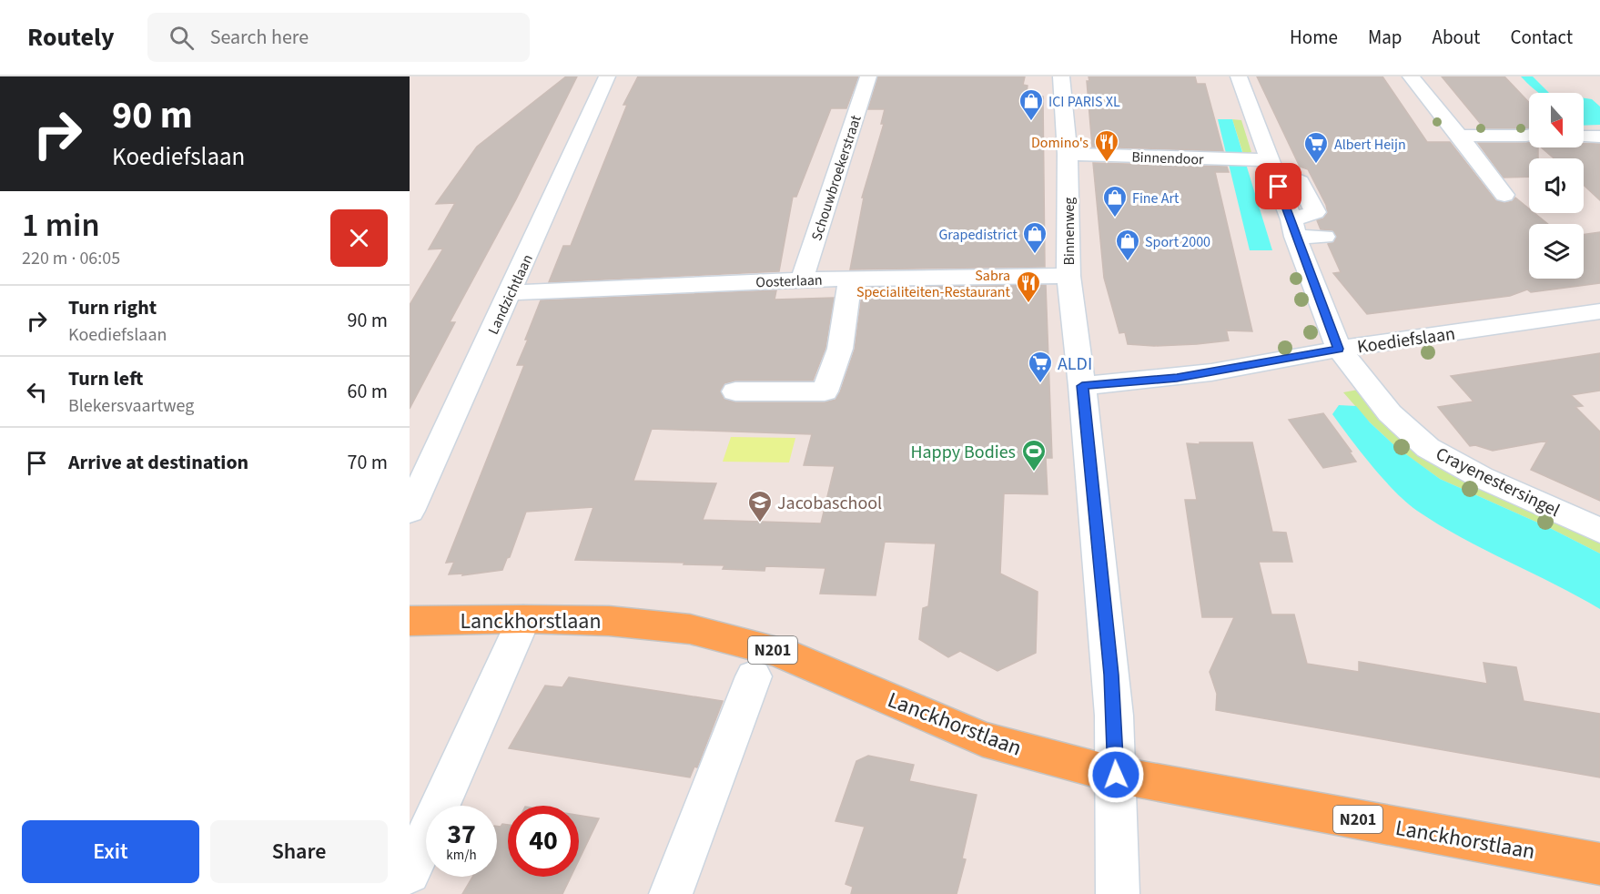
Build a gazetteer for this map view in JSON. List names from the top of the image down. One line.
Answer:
{"streets":{"main road":["Lanckhorstlaan","N201"],"street":["Binnendoor","Schouwbroekerstraat","Binnenweg","Oosterlaan","Landzichtlaan","Koediefslaan","Crayenestersingel"]},"crossings":[["Binnendoor","Binnenweg"],["Binnendoor","Crayenestersingel"],["Schouwbroekerstraat","Oosterlaan"],["Binnenweg","Oosterlaan"],["Binnenweg","Koediefslaan"],["Binnenweg","Lanckhorstlaan"],["Oosterlaan","Landzichtlaan"],["Koediefslaan","Crayenestersingel"]],"places":{"shop":["ICI PARIS XL","Fine Art","Grapedistrict","Sport 2000"],"restaurant":["Domino's","Sabra Specialiteiten-Restaurant"],"supermarket":["Albert Heijn","ALDI"],"sports":["Happy Bodies"],"school or university":["Jacobaschool"]},"north":"bottom","page":{"header":"Routely","search":"Search here","nav":["Home","Map","About","Contact"],"turn":["90 m","Koediefslaan"],"heading":["1 min","220 m · 06:05"],"list":[{"name":"Turn right","note":"Koediefslaan","value":"90 m"},{"name":"Turn left","note":"Blekersvaartweg","value":"60 m"},{"name":"Arrive at destination","value":"70 m"}],"speed":"37 km/h","limit":"40","buttons":["Exit","Share"]}}
